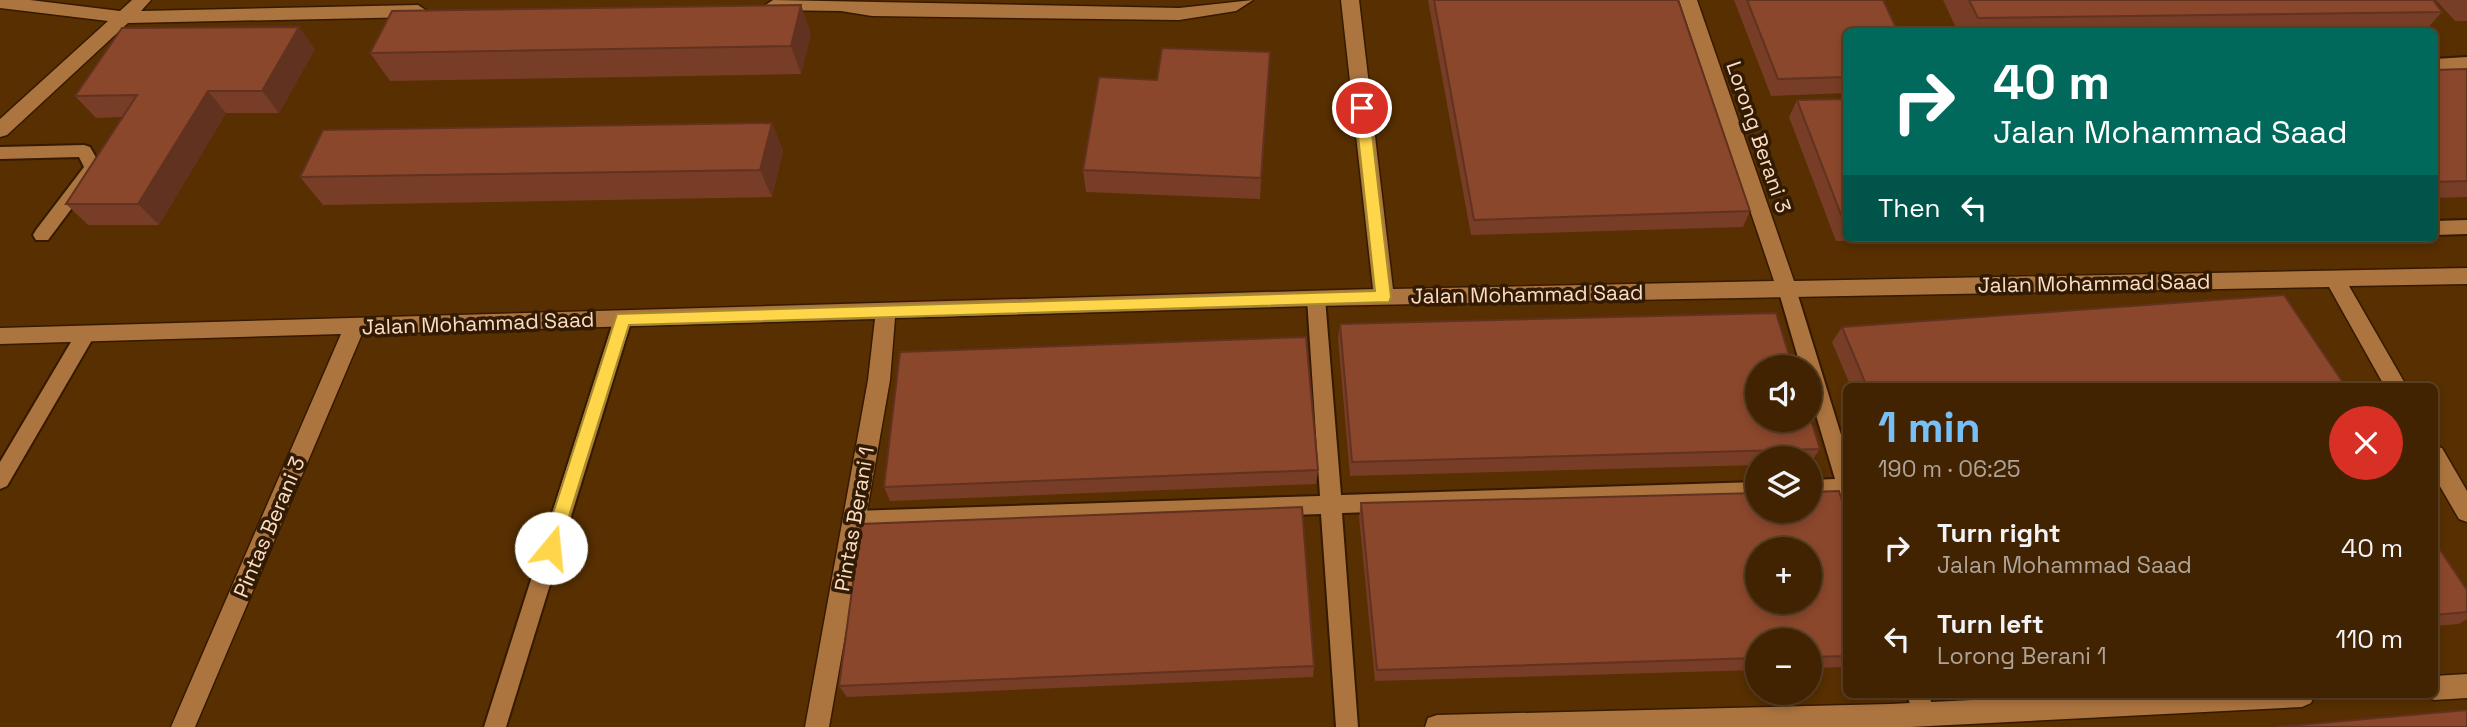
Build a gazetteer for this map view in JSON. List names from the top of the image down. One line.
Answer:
{"streets":{"street":["Lorong Berani 3","Jalan Mohammad Saad","Pintas Berani 1","Pintas Berani 3"]},"crossings":[["Lorong Berani 3","Jalan Mohammad Saad"],["Jalan Mohammad Saad","Pintas Berani 1"],["Jalan Mohammad Saad","Pintas Berani 3"]],"page":{"turn":["40 m","Jalan Mohammad Saad"],"then":"Then","map_buttons":["+","−"],"heading":["1 min","190 m · 06:25"],"list":[{"name":"Turn right","note":"Jalan Mohammad Saad","value":"40 m"},{"name":"Turn left","note":"Lorong Berani 1","value":"110 m"}]}}
